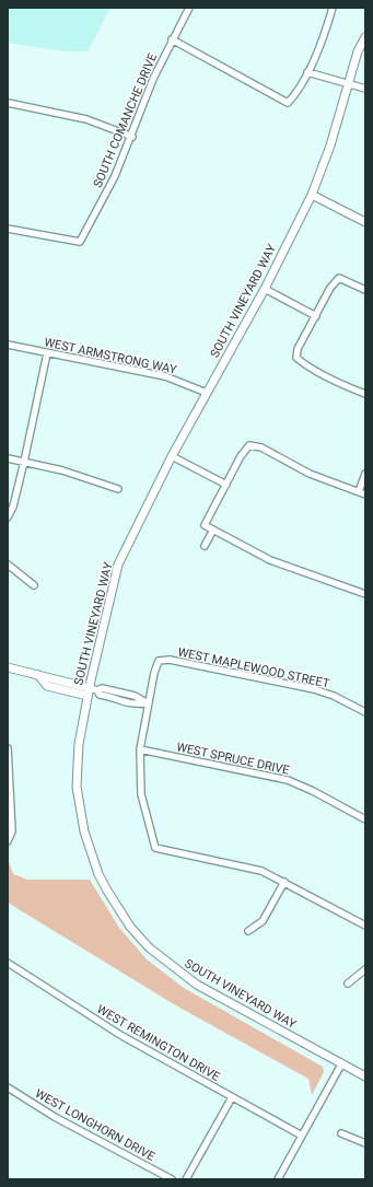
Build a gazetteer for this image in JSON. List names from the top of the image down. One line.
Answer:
{"streets":{"street":["SOUTH COMANCHE DRIVE","SOUTH VINEYARD WAY","WEST ARMSTRONG WAY","WEST MAPLEWOOD STREET","WEST SPRUCE DRIVE","WEST REMINGTON DRIVE","WEST LONGHORN DRIVE"]},"crossings":[["SOUTH VINEYARD WAY","WEST ARMSTRONG WAY"]]}
